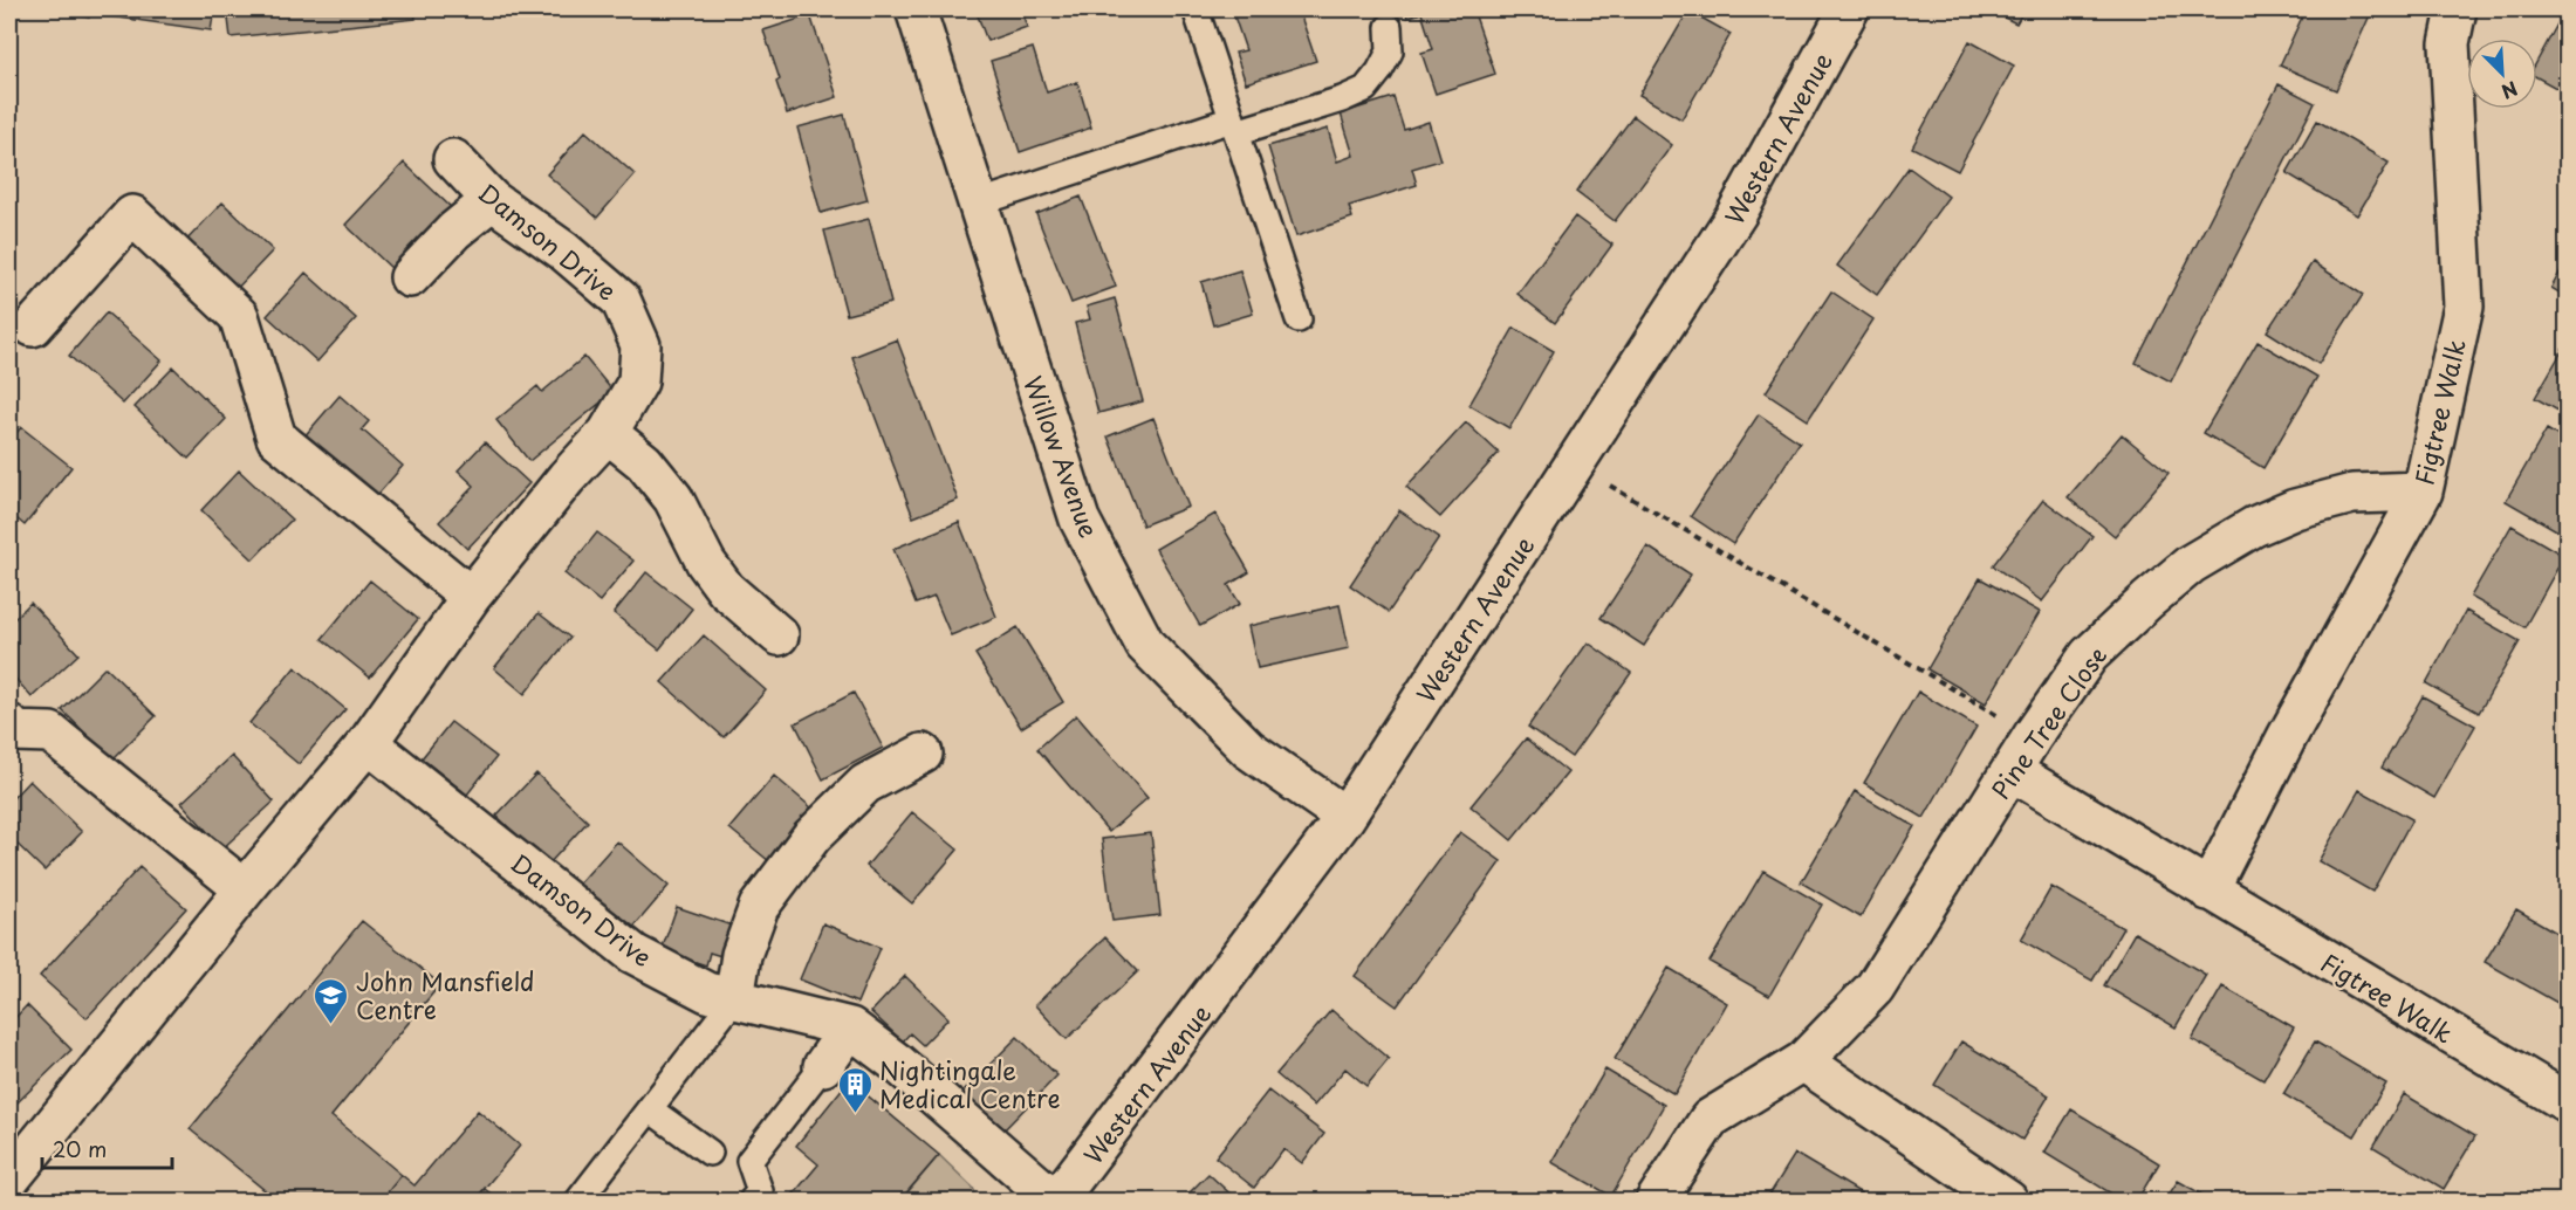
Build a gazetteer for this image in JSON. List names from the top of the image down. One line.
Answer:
{"streets":{"street":["Western Avenue","Damson Drive","Figtree Walk","Willow Avenue","Pine Tree Close"]},"crossings":[["Western Avenue","Damson Drive"],["Western Avenue","Willow Avenue"],["Figtree Walk","Pine Tree Close"]],"places":{"school or university":["John Mansfield Centre"],"building":["Nightingale Medical Centre"]},"scale_bar":"20 m","north":"bottom right"}
